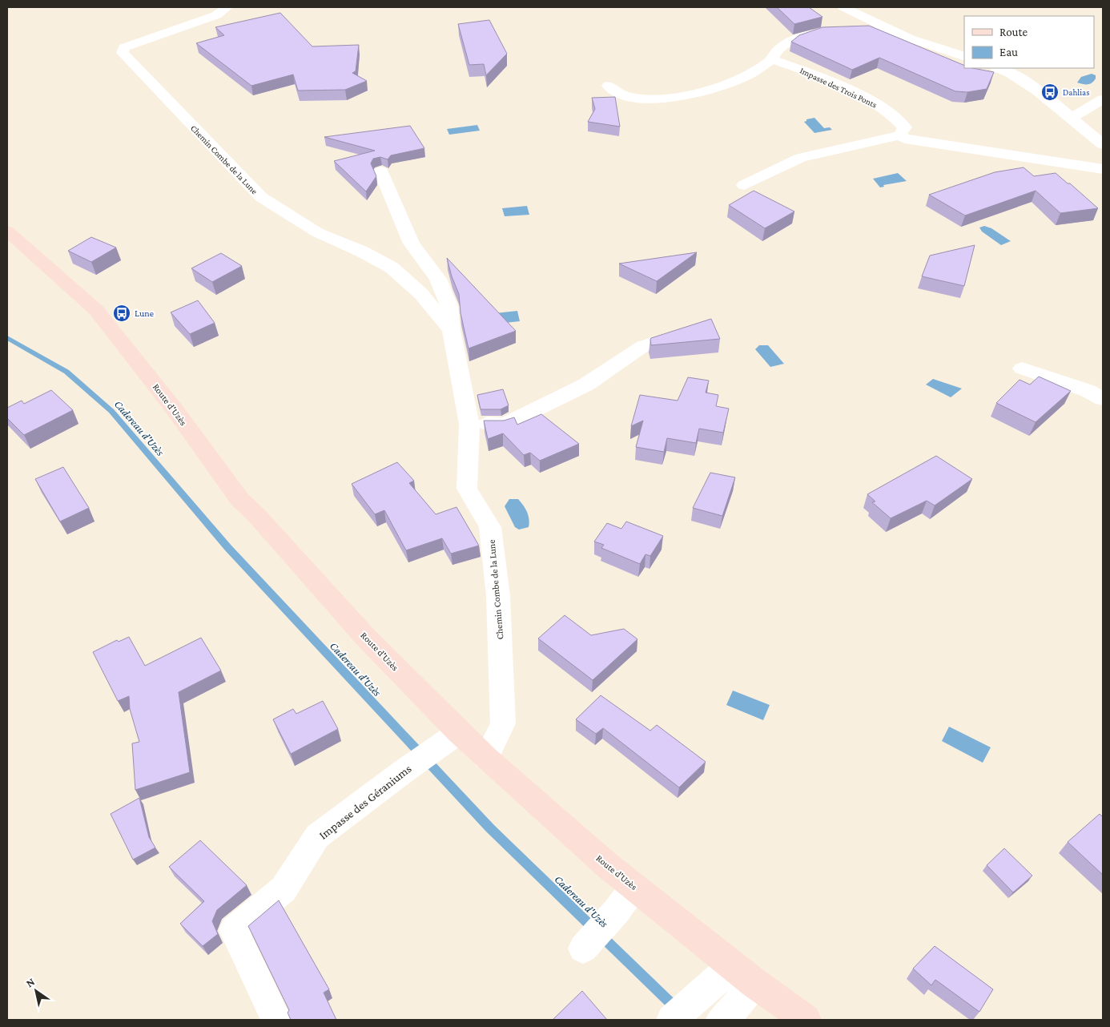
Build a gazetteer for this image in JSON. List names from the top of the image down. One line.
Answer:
{"streets":{"main road":["Route d'Uzès"],"street":["Impasse des Trois Ponts","Chemin Combe de la Lune","Impasse des Géraniums"]},"crossings":[["Chemin Combe de la Lune","Route d'Uzès"],["Route d'Uzès","Impasse des Géraniums"]],"water":["Cadereau d'Uzès"],"places":{"bus stop":["Dahlias","Lune"]},"legend":["Route","Eau"],"north":"top left"}
